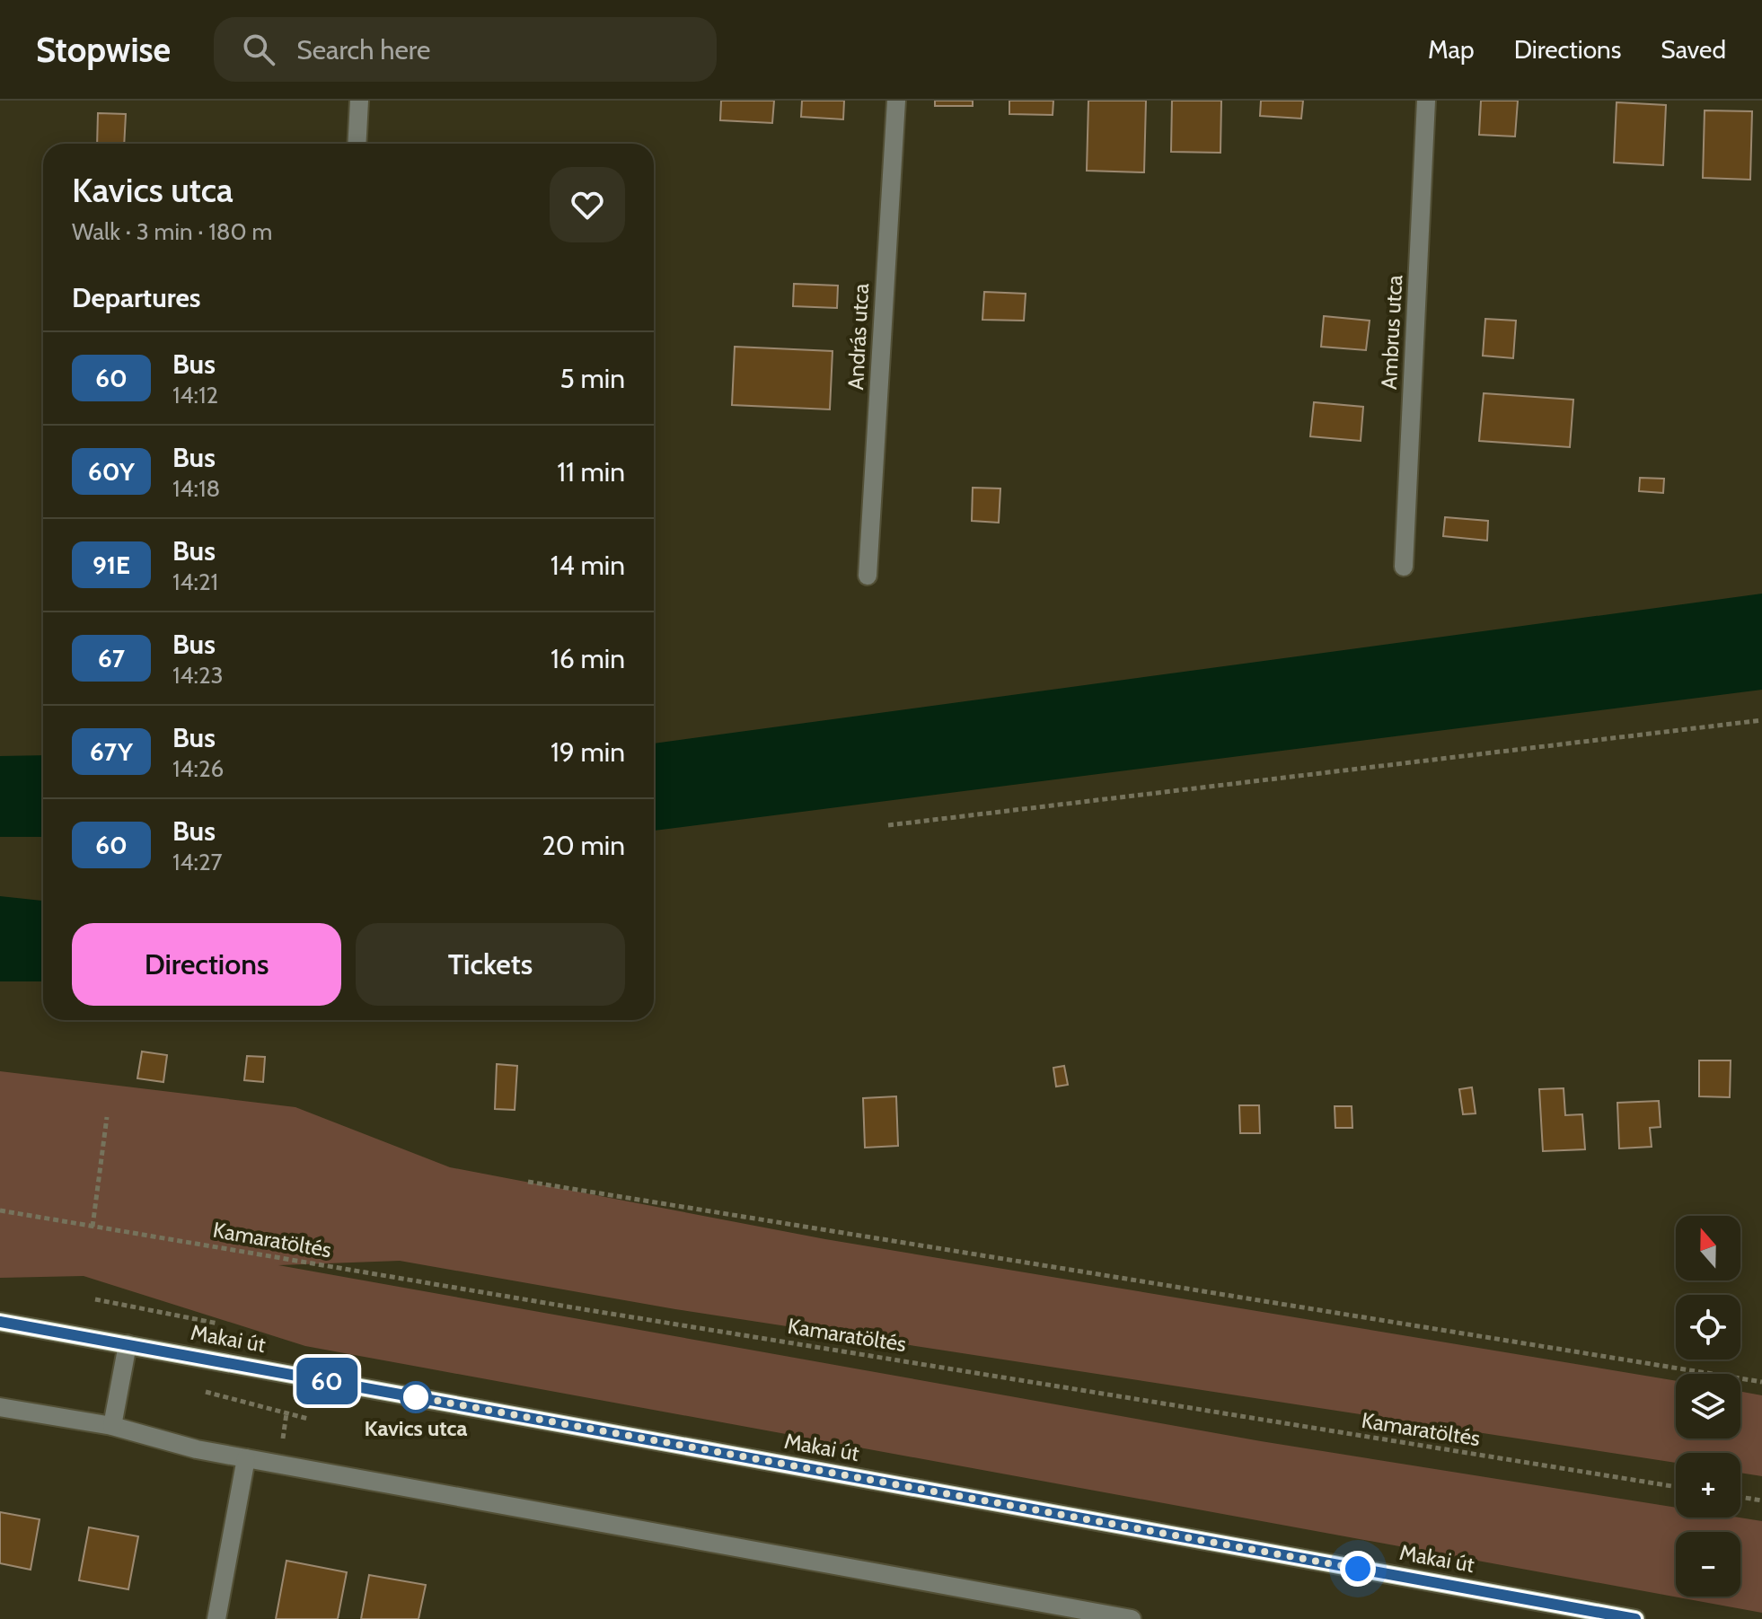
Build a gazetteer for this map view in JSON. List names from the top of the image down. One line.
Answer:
{"streets":{"main road":["Makai út"],"street":["Ambrus utca","András utca"],"path":["Kamaratöltés"]},"places":["Kavics utca"],"lines":["bus line 60"],"north":"top","page":{"header":"Stopwise","search":"Search here","nav":["Map","Directions","Saved"],"on_map":"60","heading":[["Kavics utca","Walk · 3 min · 180 m"],"Departures"],"list":[{"mark":"60","name":"Bus","note":"14:12","value":"5 min"},{"mark":"60Y","name":"Bus","note":"14:18","value":"11 min"},{"mark":"91E","name":"Bus","note":"14:21","value":"14 min"},{"mark":"67","name":"Bus","note":"14:23","value":"16 min"},{"mark":"67Y","name":"Bus","note":"14:26","value":"19 min"},{"mark":"60","name":"Bus","note":"14:27","value":"20 min"}],"buttons":["Directions","Tickets"],"map_buttons":["+","−"]}}
